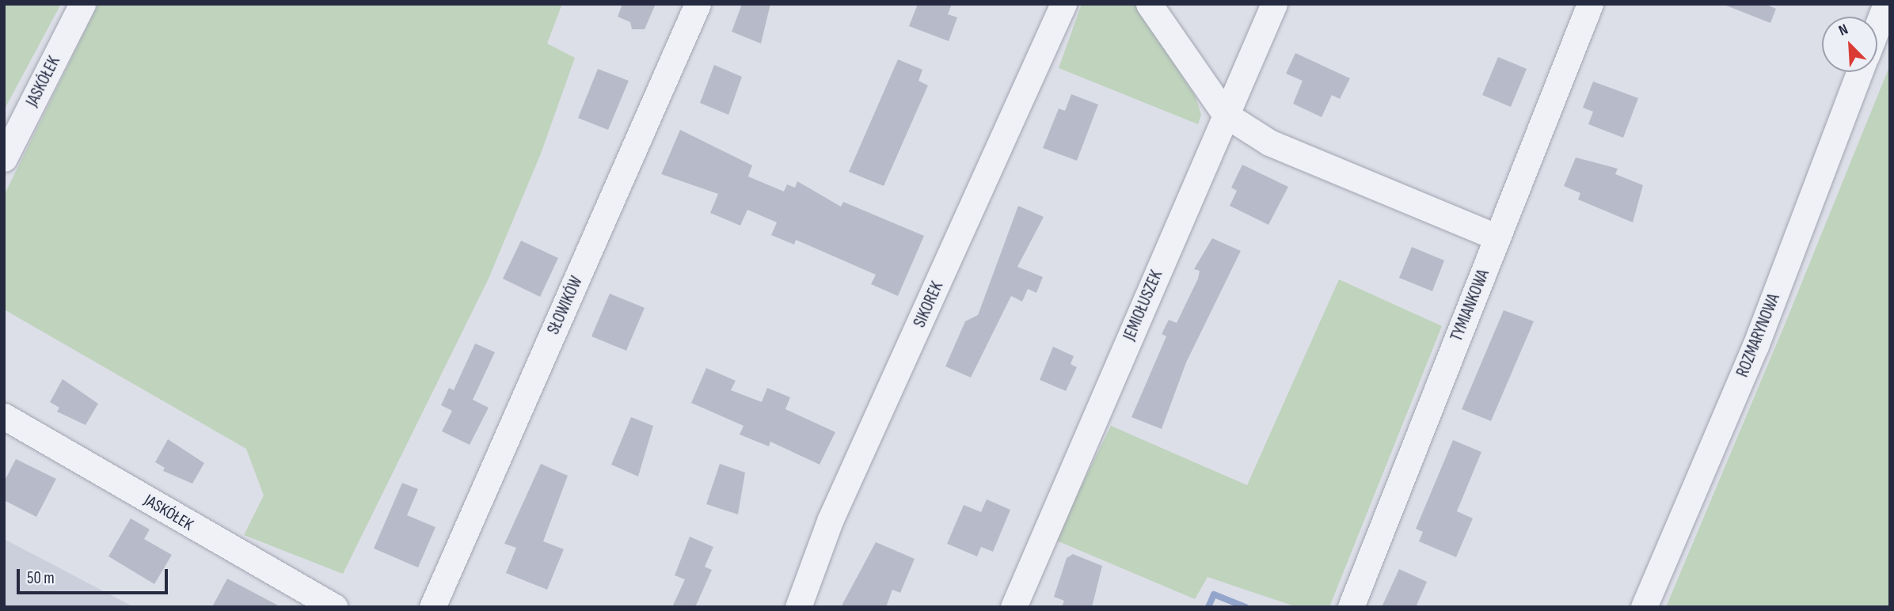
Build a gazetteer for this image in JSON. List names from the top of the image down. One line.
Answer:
{"streets":{"street":["JASKÓŁEK","SIKOREK","SŁOWIKÓW","JEMIOŁUSZEK","TYMIANKOWA","ROZMARYNOWA"]},"scale_bar":"50 m","north":"top left"}
